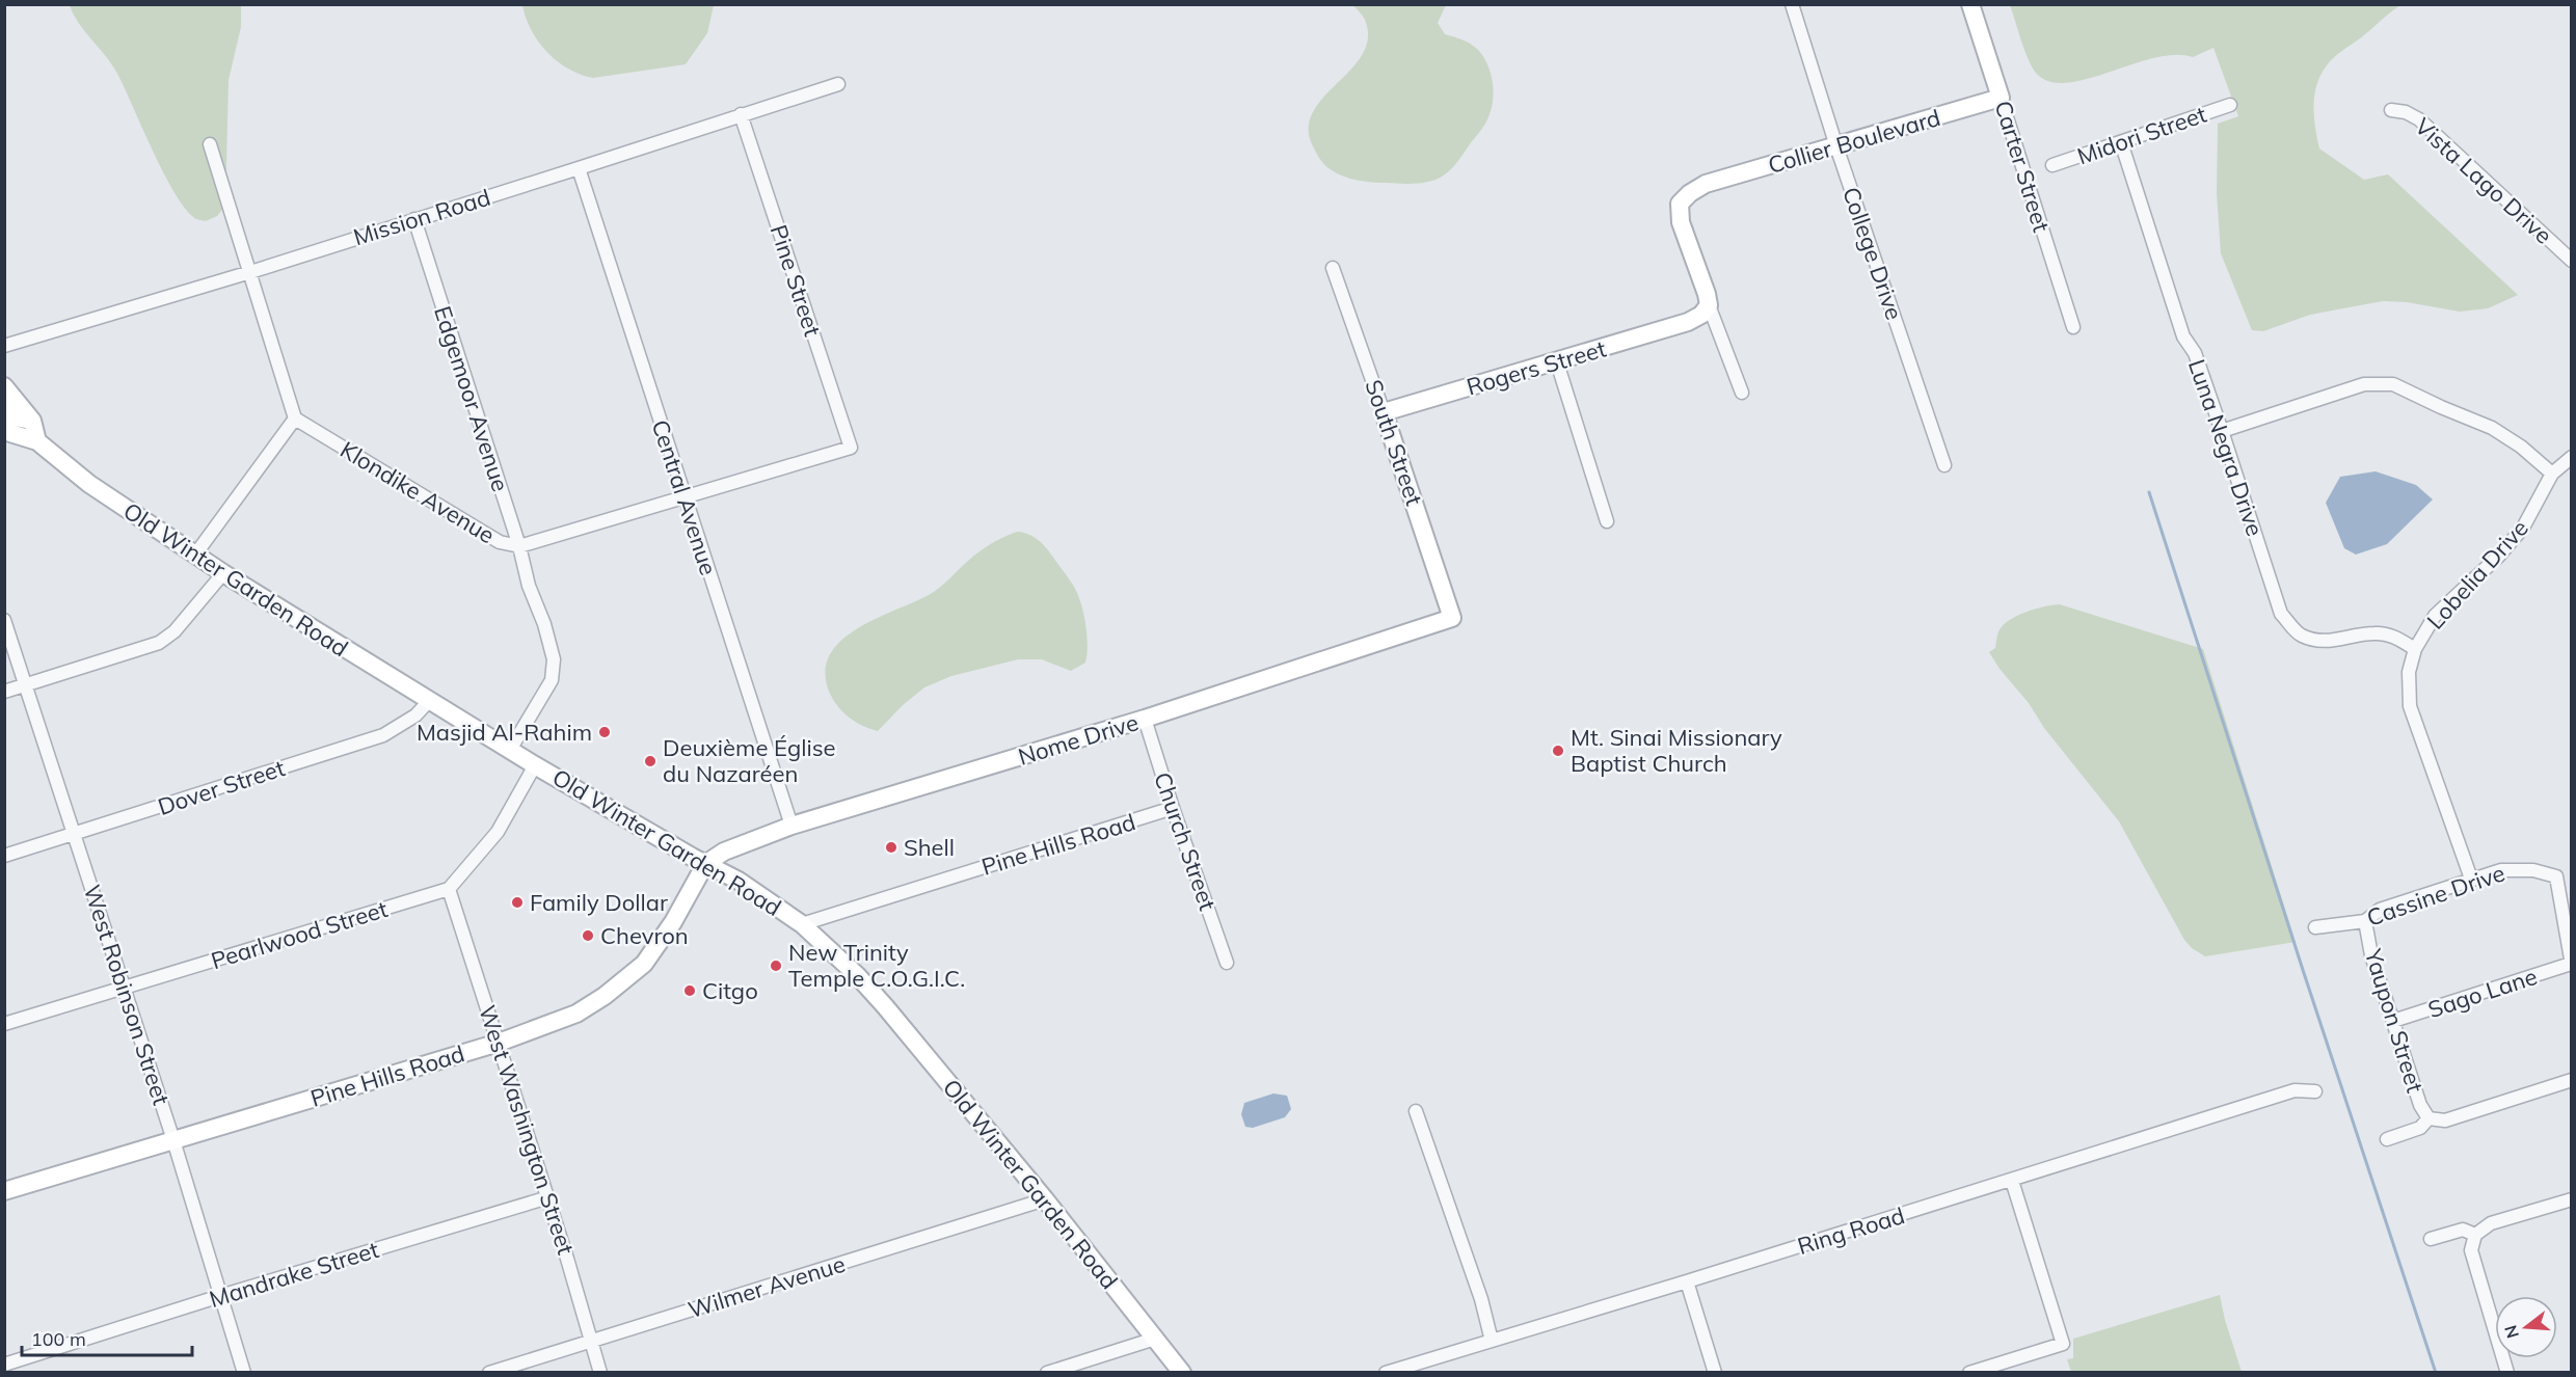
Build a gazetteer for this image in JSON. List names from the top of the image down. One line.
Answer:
{"streets":{"main road":["Collier Boulevard","Carter Street","Rogers Street","South Street","Old Winter Garden Road","Nome Drive","Pine Hills Road"],"street":["Midori Street","Vista Lago Drive","Mission Road","College Drive","Pine Street","Edgemoor Avenue","Luna Negra Drive","Klondike Avenue","Central Avenue","Lobelia Drive","Dover Street","Church Street","Cassine Drive","Pearlwood Street","Sago Lane","West Robinson Street","Yaupon Street","West Washington Street","Ring Road","Mandrake Street","Wilmer Avenue"]},"crossings":[["Midori Street","Luna Negra Drive"],["Collier Boulevard","Carter Street"],["Collier Boulevard","College Drive"],["Collier Boulevard","Rogers Street"],["Mission Road","Pine Street"],["Mission Road","Edgemoor Avenue"],["Mission Road","Central Avenue"],["Pine Street","Klondike Avenue"],["Rogers Street","South Street"],["Edgemoor Avenue","Klondike Avenue"],["Edgemoor Avenue","Old Winter Garden Road"],["South Street","Nome Drive"],["Luna Negra Drive","Lobelia Drive"],["Klondike Avenue","Central Avenue"],["Central Avenue","Nome Drive"],["Lobelia Drive","Cassine Drive"],["Old Winter Garden Road","Nome Drive"],["Old Winter Garden Road","Dover Street"],["Old Winter Garden Road","Pine Hills Road"],["Old Winter Garden Road","Wilmer Avenue"],["Nome Drive","Church Street"],["Nome Drive","Pine Hills Road"],["Dover Street","West Robinson Street"],["Church Street","Pine Hills Road"],["Pine Hills Road","West Robinson Street"],["Pine Hills Road","West Washington Street"],["Cassine Drive","Sago Lane"],["Cassine Drive","Yaupon Street"],["Pearlwood Street","West Robinson Street"],["Pearlwood Street","West Washington Street"],["Sago Lane","Yaupon Street"],["West Robinson Street","Mandrake Street"],["West Washington Street","Mandrake Street"],["West Washington Street","Wilmer Avenue"]],"places":["Masjid Al-Rahim","Mt. Sinai Missionary Baptist Church","Deuxième Église du Nazaréen","Shell","Family Dollar","Chevron","New Trinity Temple C.O.G.I.C.","Citgo"],"scale_bar":"100 m","north":"left"}
